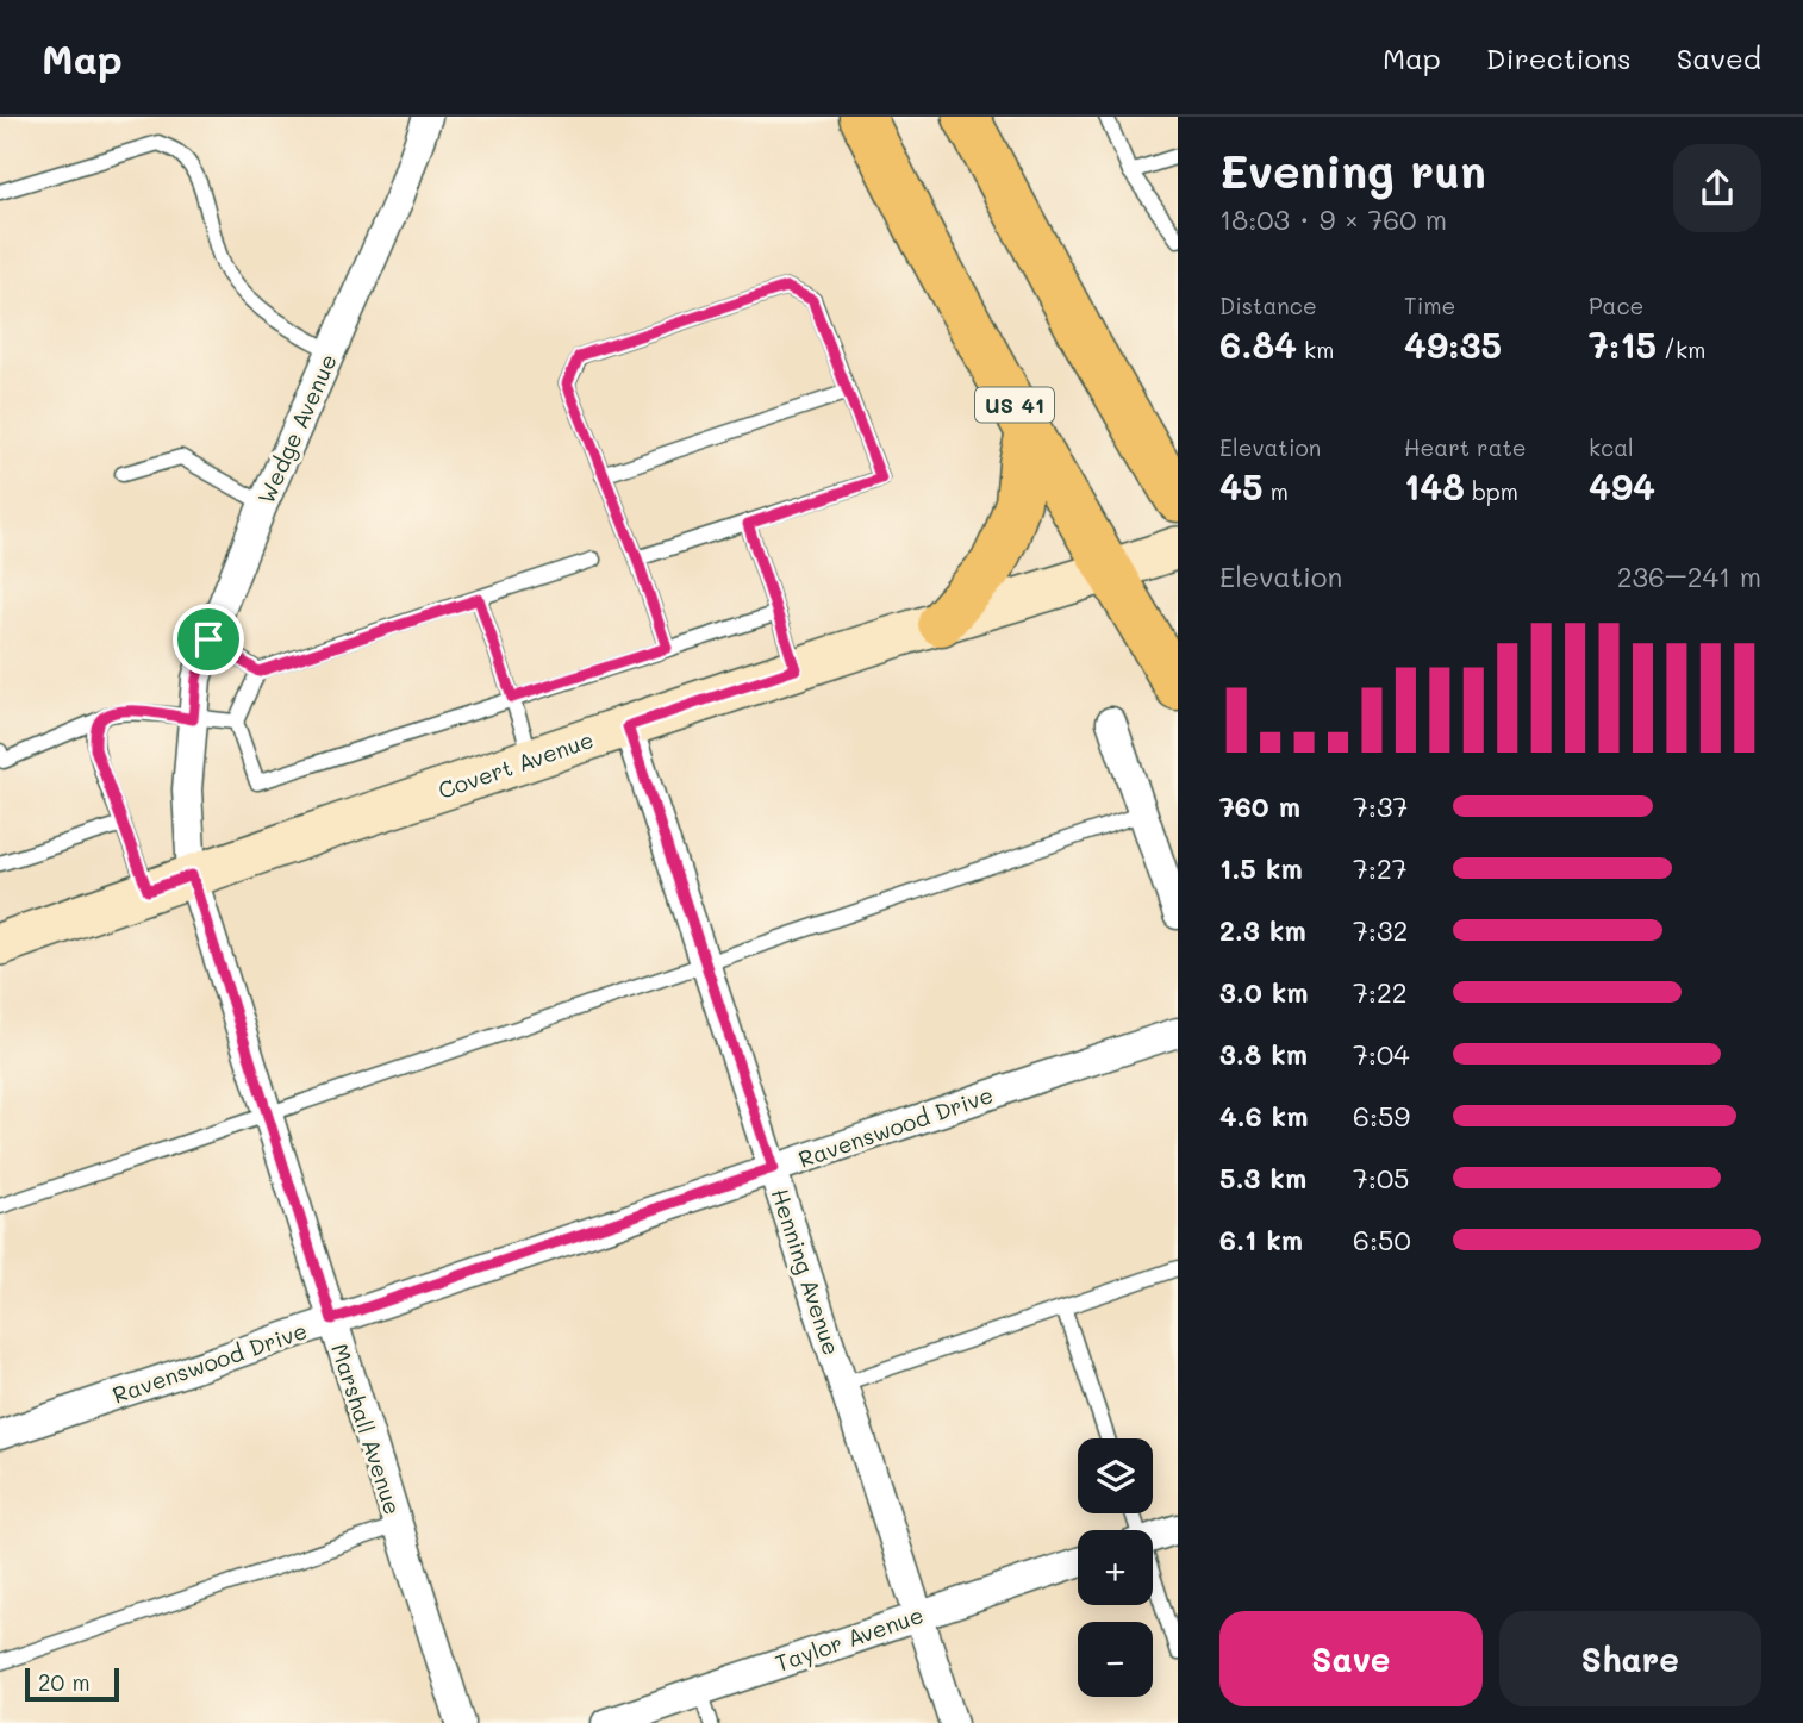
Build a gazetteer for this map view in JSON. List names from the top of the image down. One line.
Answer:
{"streets":{"highway":["US 41"],"main road":["Covert Avenue"],"street":["Wedge Avenue","Ravenswood Drive","Henning Avenue","Marshall Avenue","Taylor Avenue"]},"crossings":[["US 41","Covert Avenue"],["Wedge Avenue","Marshall Avenue"],["Covert Avenue","Henning Avenue"],["Covert Avenue","Marshall Avenue"],["Ravenswood Drive","Henning Avenue"],["Ravenswood Drive","Marshall Avenue"],["Henning Avenue","Taylor Avenue"]],"scale_bar":"20 m","page":{"header":"Map","nav":["Map","Directions","Saved"],"heading":["Evening run","18:03 · 9 × 760 m"],"stats":[["Distance","6.84 km"],["Time","49:35"],["Pace","7:15 /km"],["Elevation","45 m"],["Heart rate","148 bpm"],["kcal","494"]],"chart":["Elevation","236–241 m"],"list":[{"name":"760 m","note":"7:37"},{"name":"1.5 km","note":"7:27"},{"name":"2.3 km","note":"7:32"},{"name":"3.0 km","note":"7:22"},{"name":"3.8 km","note":"7:04"},{"name":"4.6 km","note":"6:59"},{"name":"5.3 km","note":"7:05"},{"name":"6.1 km","note":"6:50"}],"map_buttons":["+","−"],"buttons":["Save","Share"],"scale":"20 m"}}
